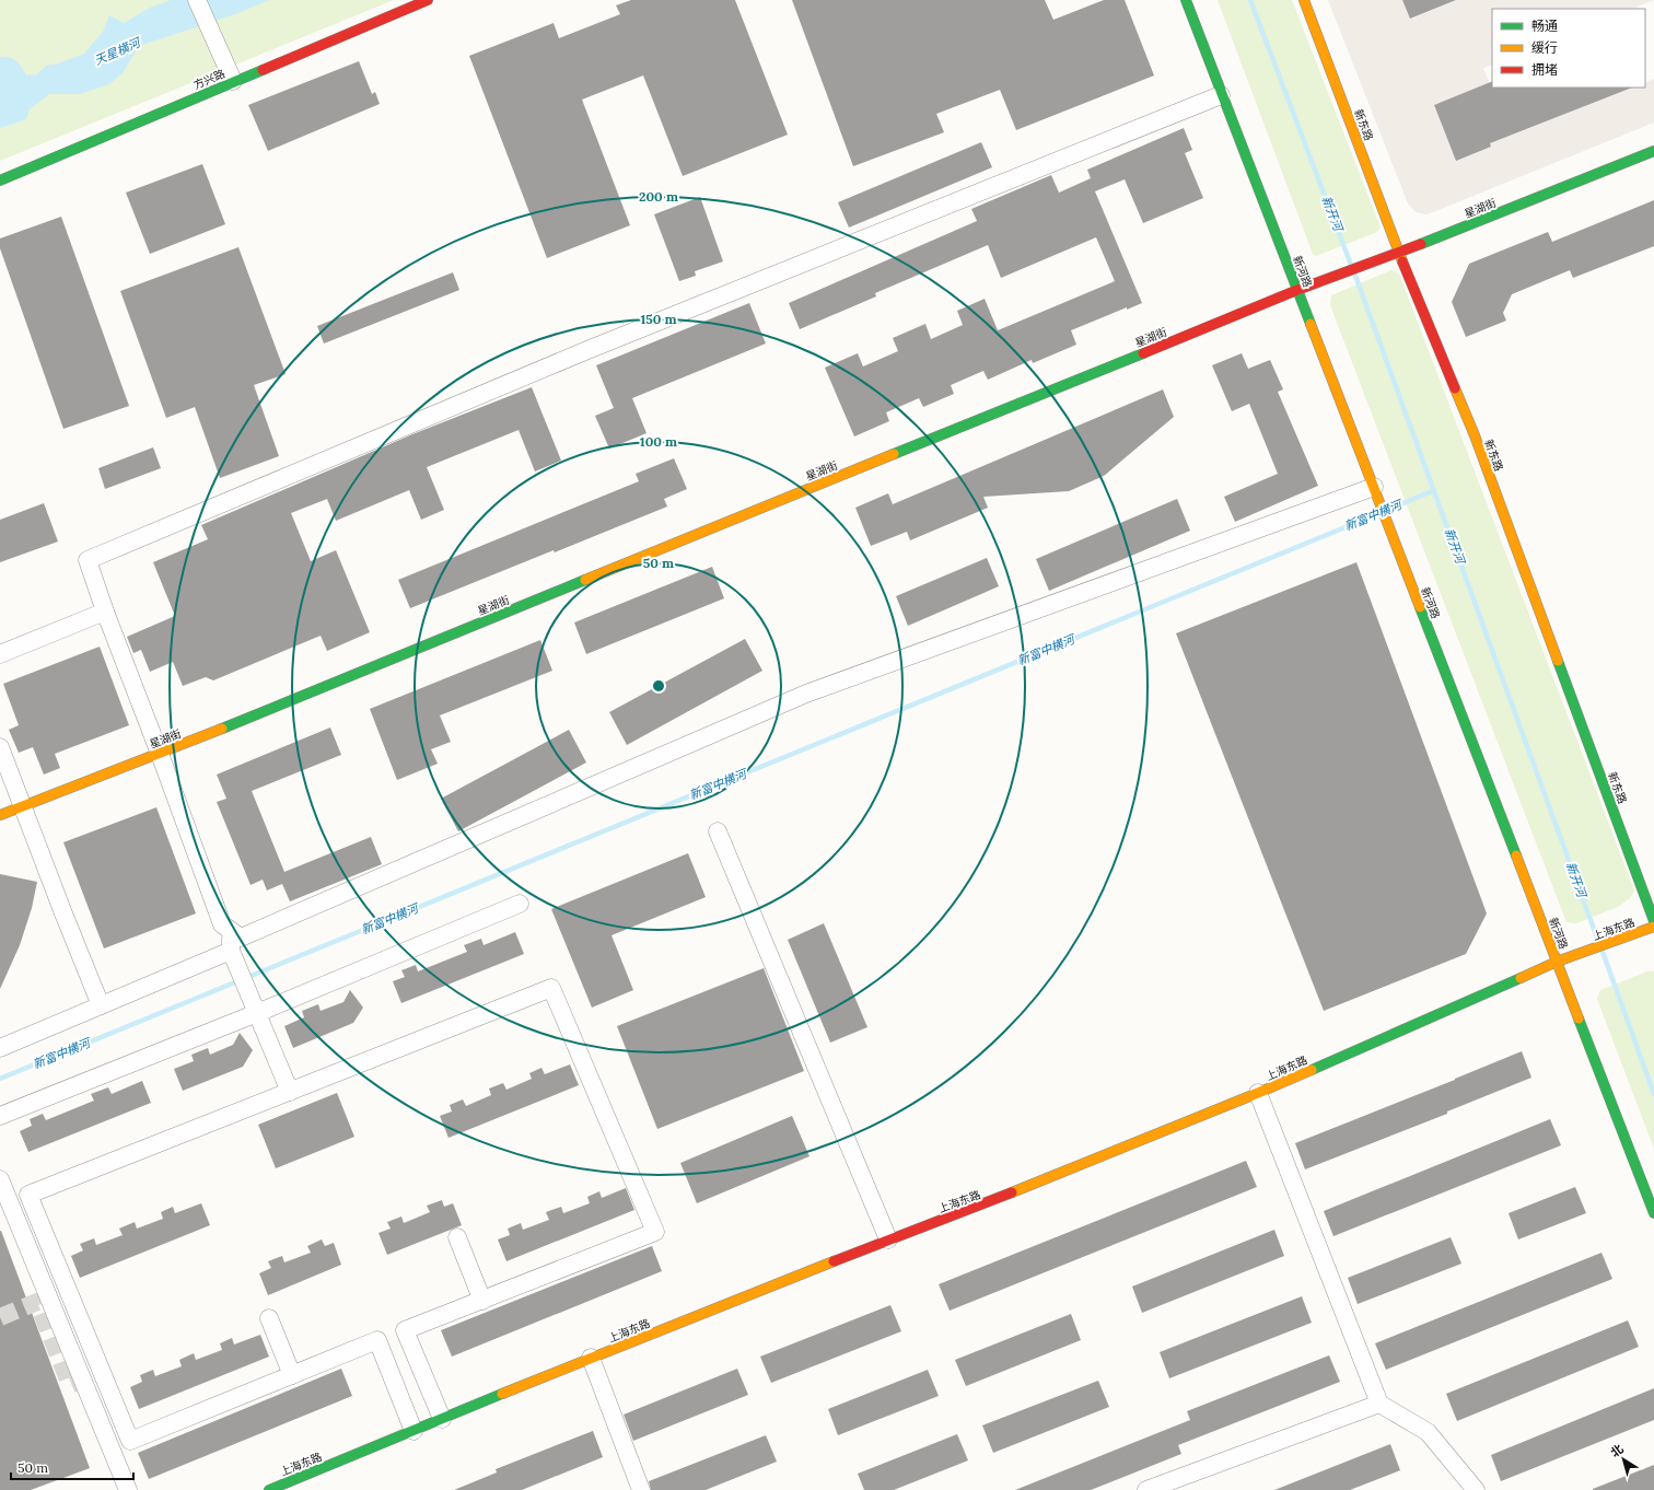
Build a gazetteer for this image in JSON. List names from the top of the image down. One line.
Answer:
{"streets":{"street":["方兴路","新东路","星湖街","新河路","上海东路"]},"crossings":[["新东路","星湖街"],["星湖街","新河路"],["新河路","上海东路"]],"water":["天星横河","新开河","新富中横河"],"legend":["畅通","缓行","拥堵"],"scale_bar":"50 m","north":"top left","rings":["200 m","150 m","100 m","50 m"]}
